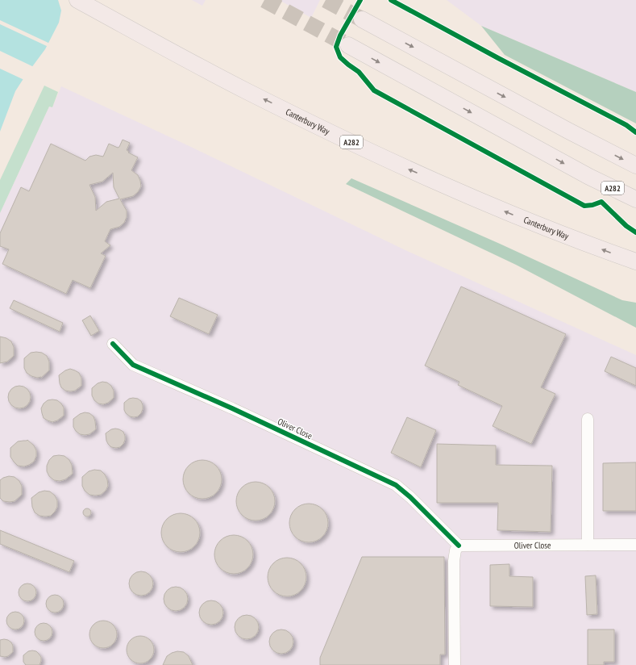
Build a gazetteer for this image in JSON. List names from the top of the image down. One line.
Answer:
{"streets":{"highway":["Canterbury Way","A282"],"street":["Oliver Close"]}}
